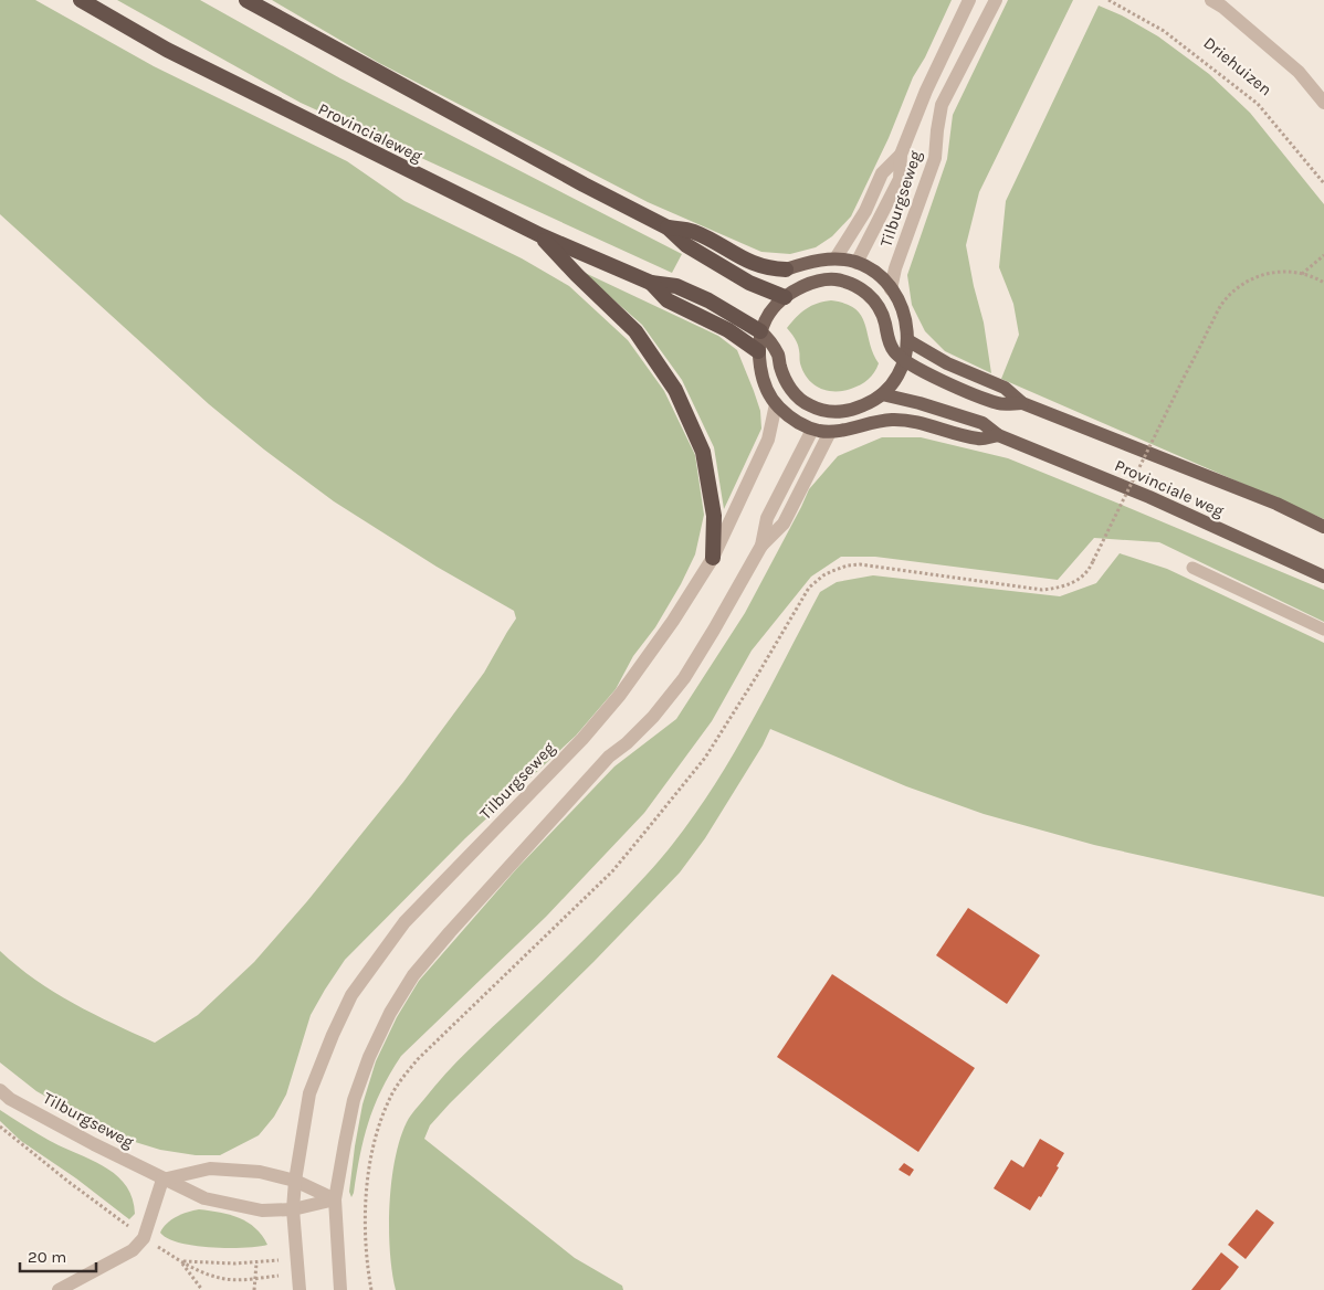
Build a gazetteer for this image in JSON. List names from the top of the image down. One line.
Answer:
{"streets":{"highway":["Provincialeweg"],"main road":["Provinciale weg"],"street":["Driehuizen","Tilburgseweg"]},"crossings":[["Provincialeweg","Provinciale weg"]],"scale_bar":"20 m"}
